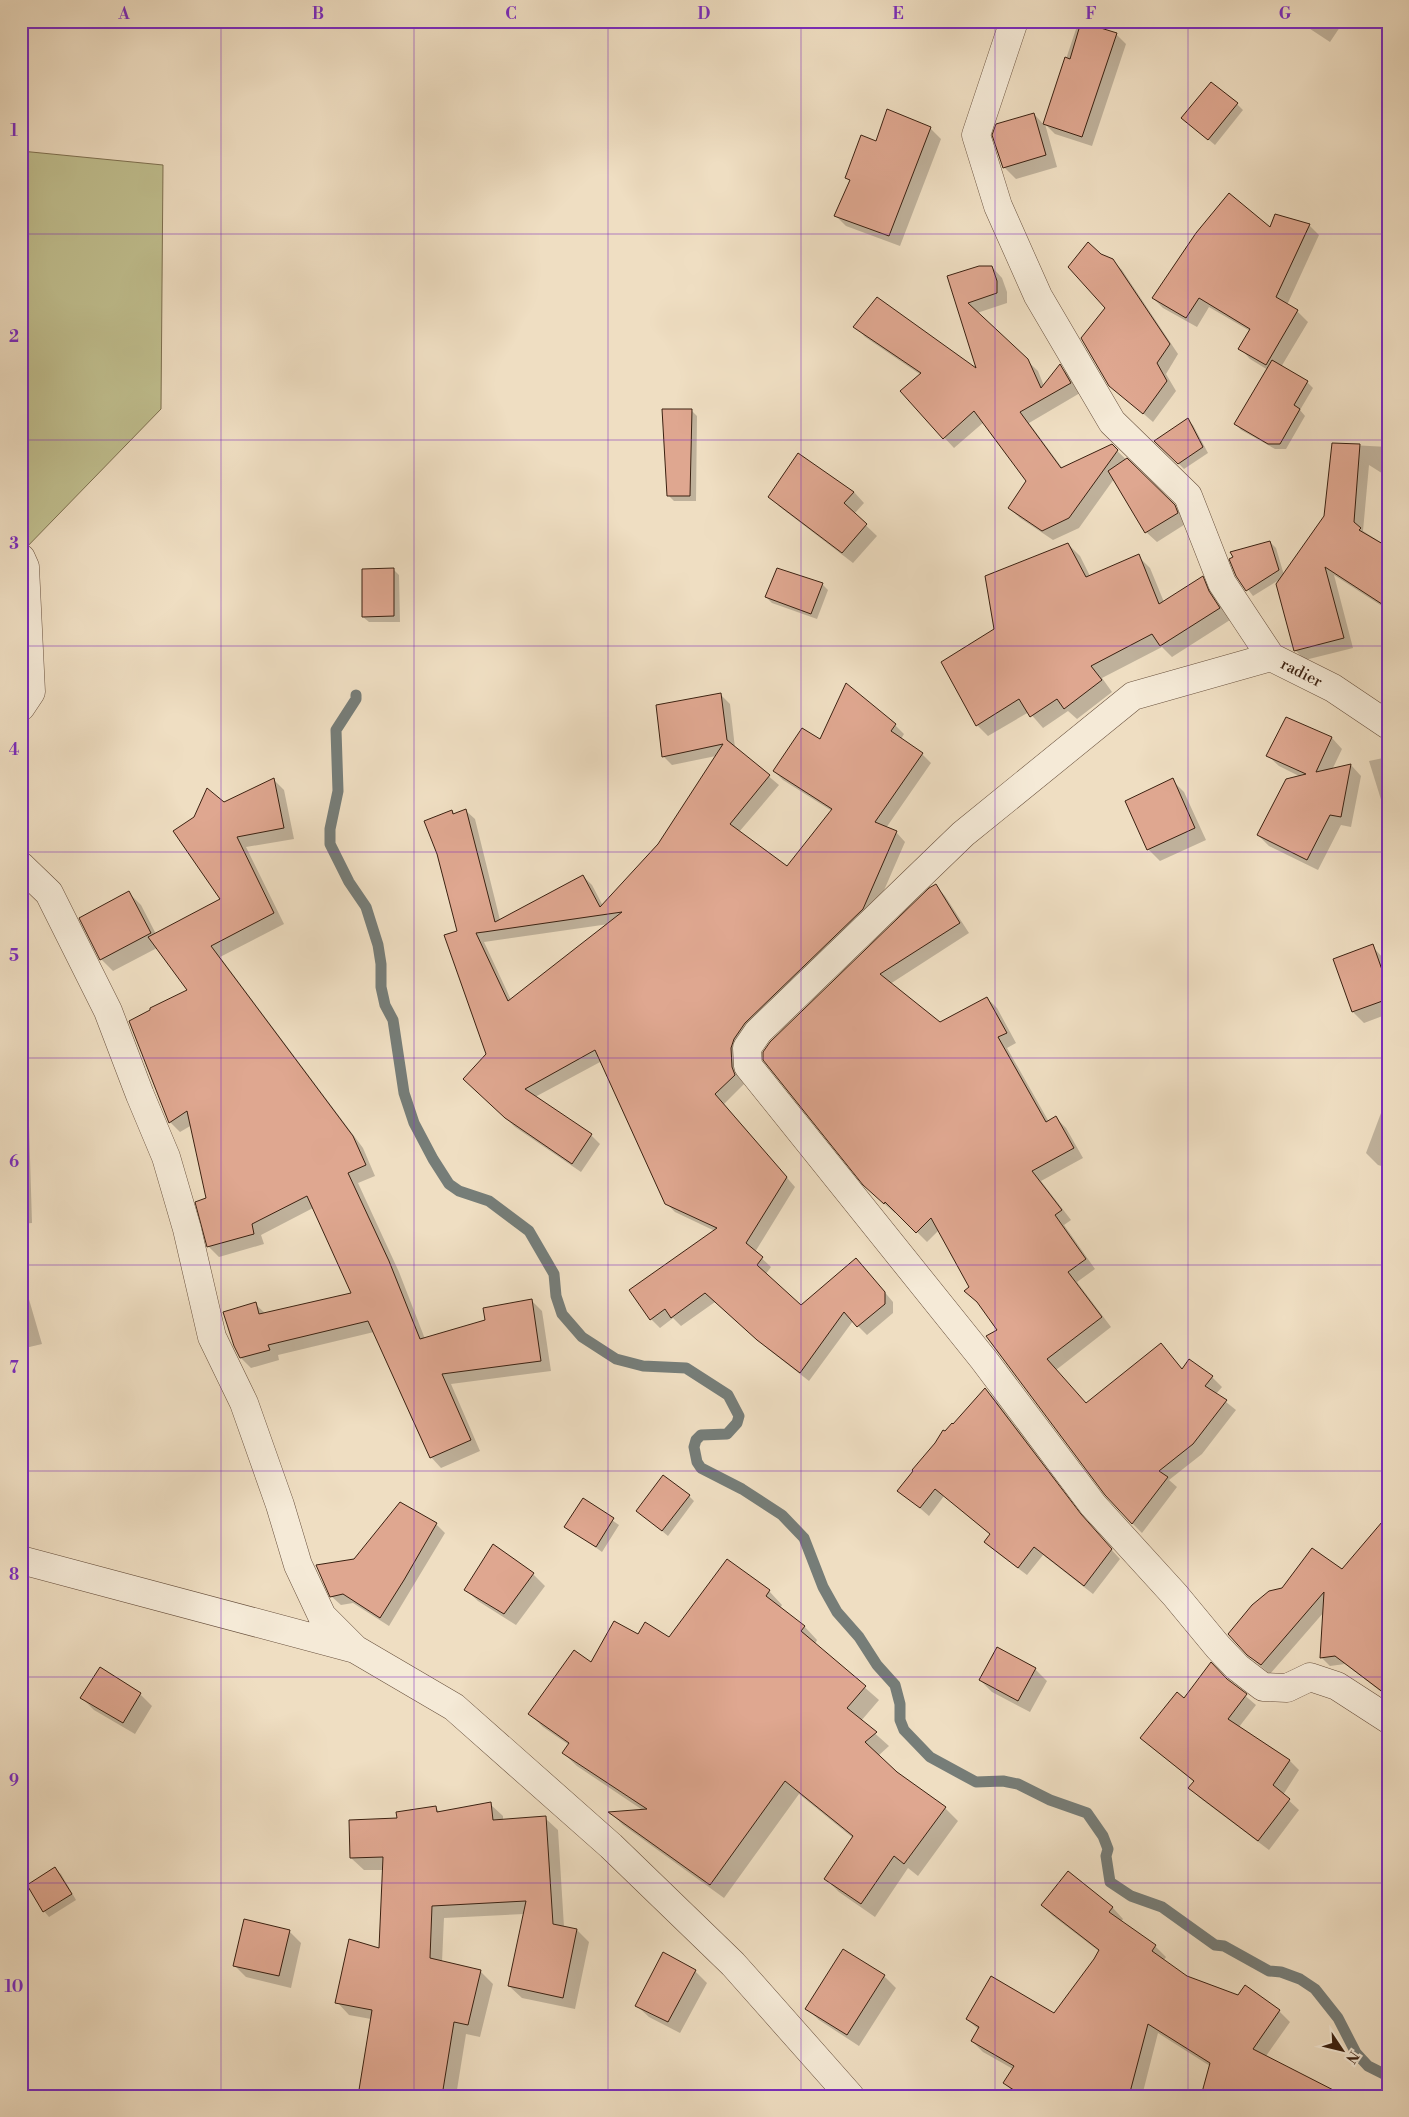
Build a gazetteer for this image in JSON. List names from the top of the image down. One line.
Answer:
{"streets":{"street":["radier"]},"north":"bottom right","grid":{"columns":["A","B","C","D","E","F","G"],"rows":["1","2","3","4","5","6","7","8","9","10"]}}
